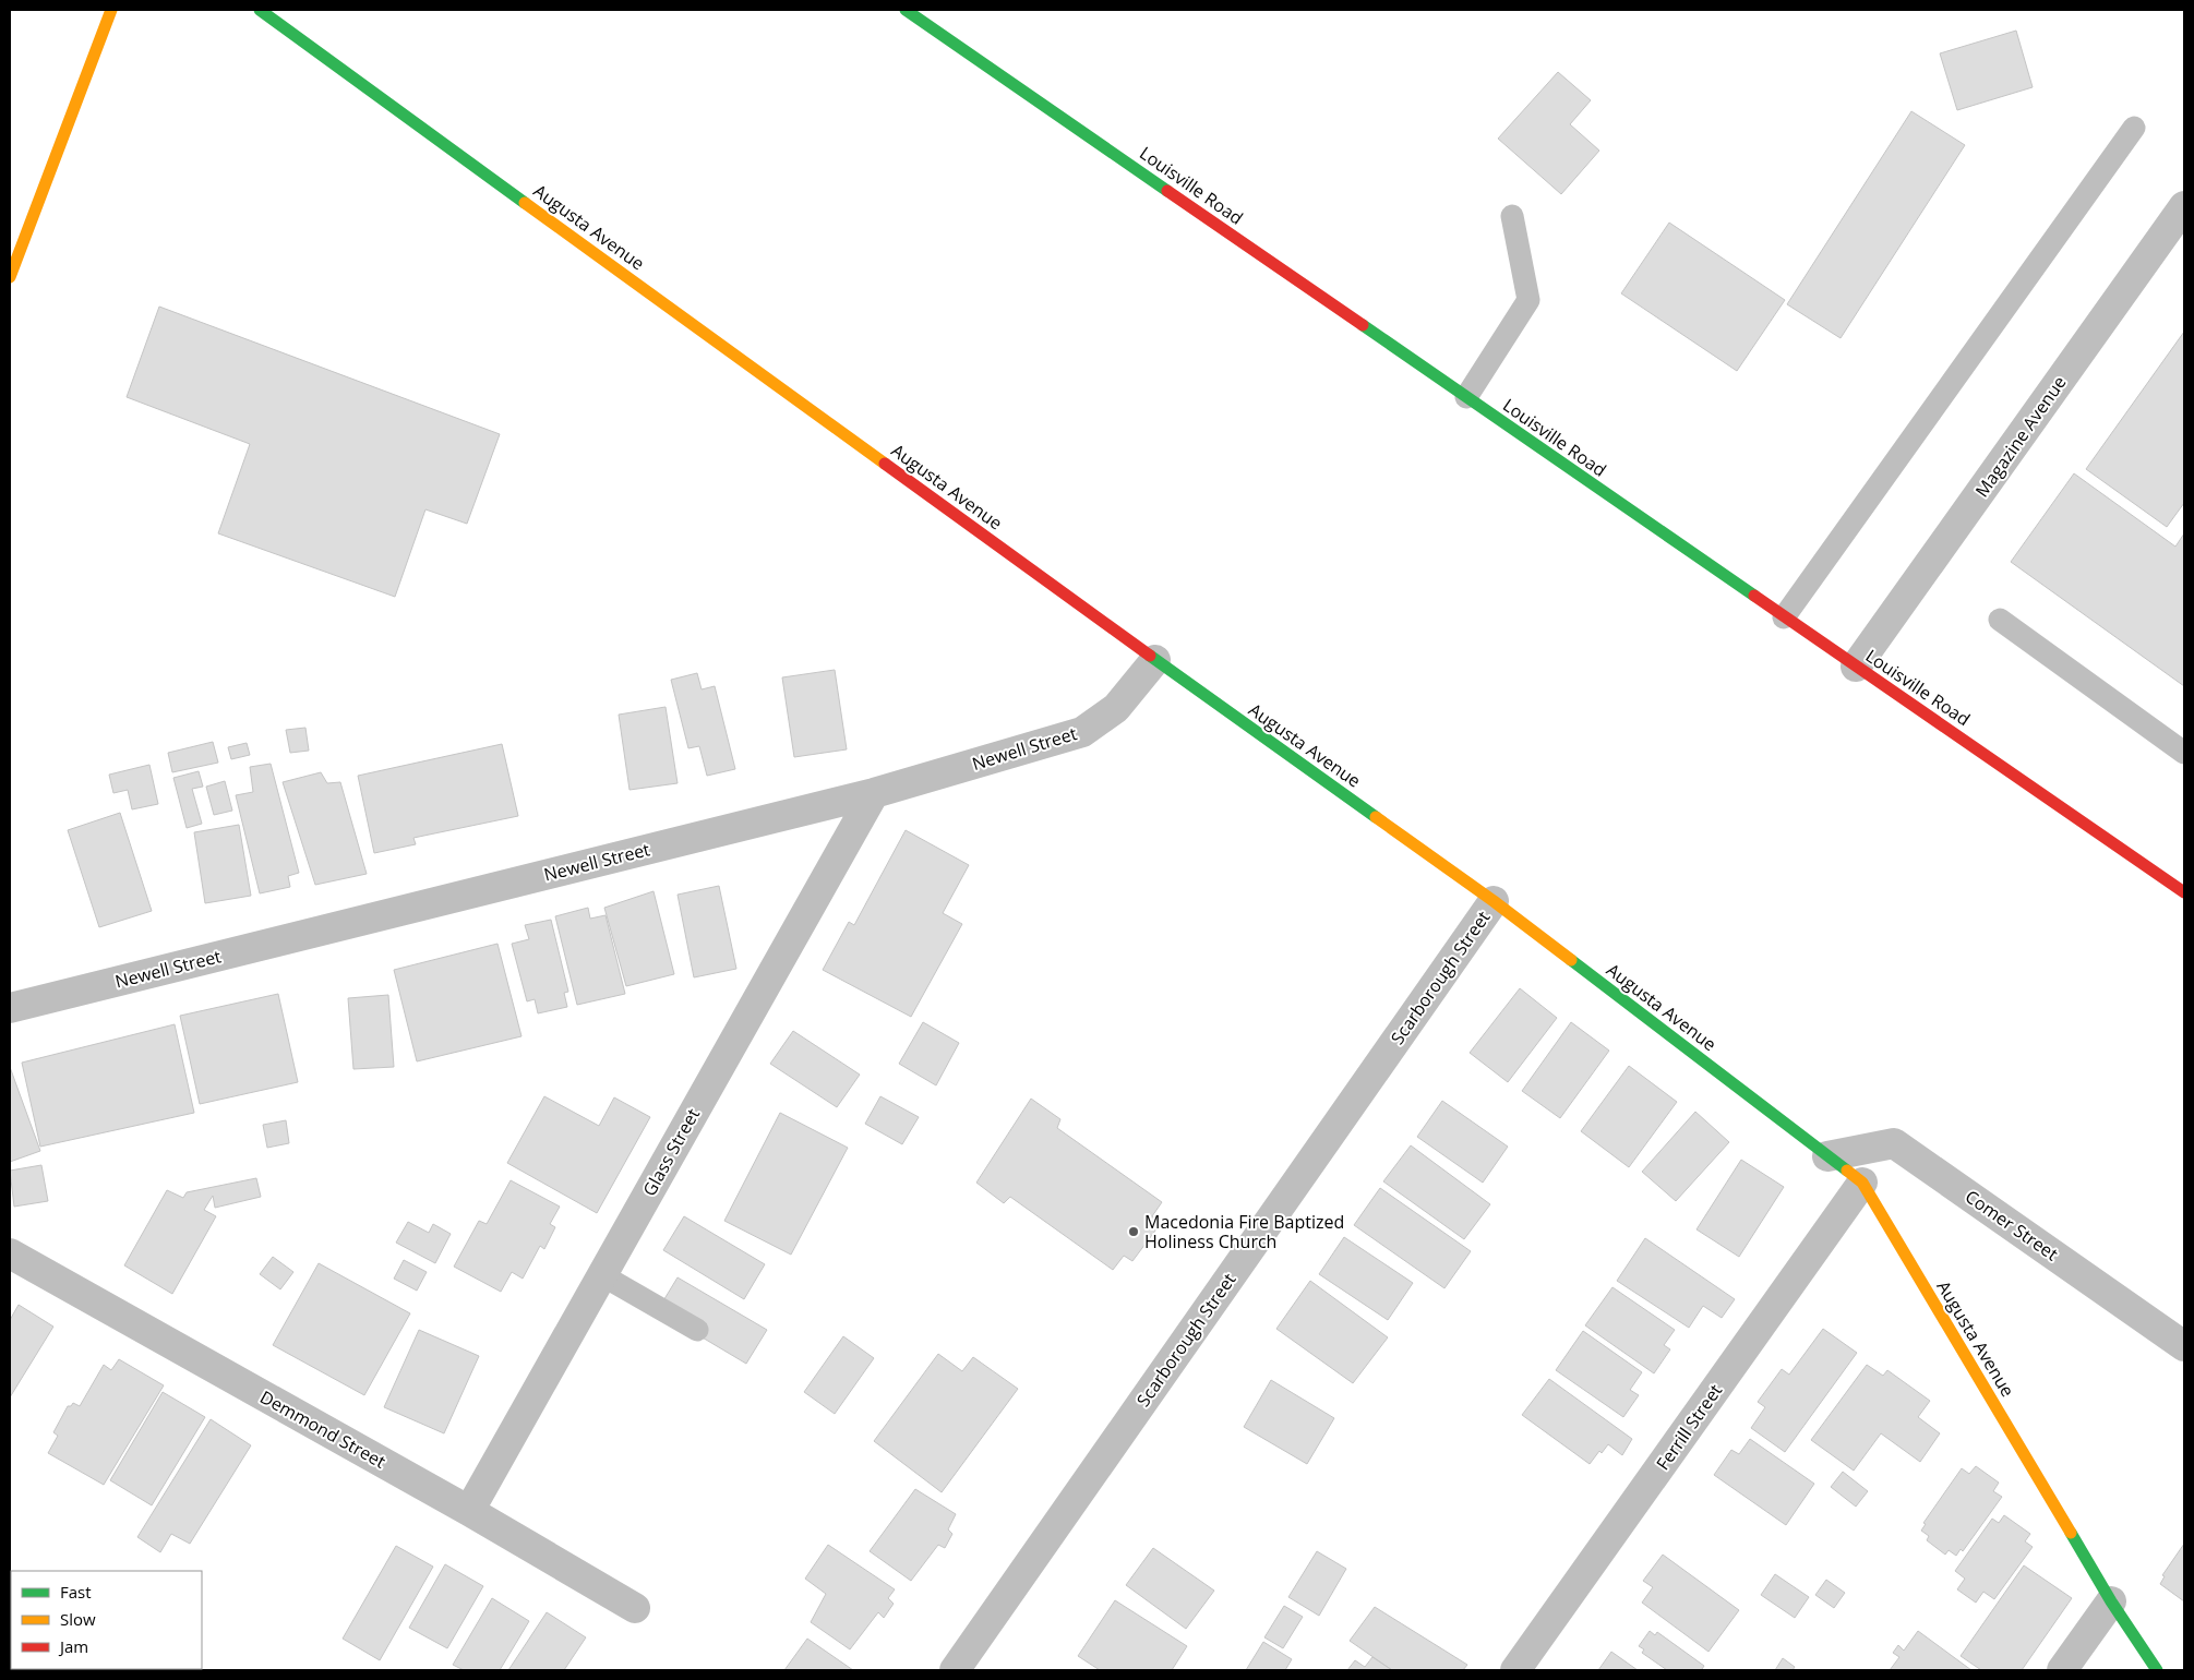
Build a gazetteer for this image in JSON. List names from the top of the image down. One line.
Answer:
{"streets":{"main road":["Louisville Road","Augusta Avenue"],"street":["Magazine Avenue","Newell Street","Scarborough Street","Glass Street","Comer Street","Ferrill Street","Demmond Street"]},"crossings":[["Louisville Road","Magazine Avenue"],["Augusta Avenue","Newell Street"],["Augusta Avenue","Scarborough Street"],["Augusta Avenue","Comer Street"],["Augusta Avenue","Ferrill Street"],["Newell Street","Glass Street"],["Glass Street","Demmond Street"]],"places":["Macedonia Fire Baptized Holiness Church"],"legend":["Fast","Slow","Jam"]}
